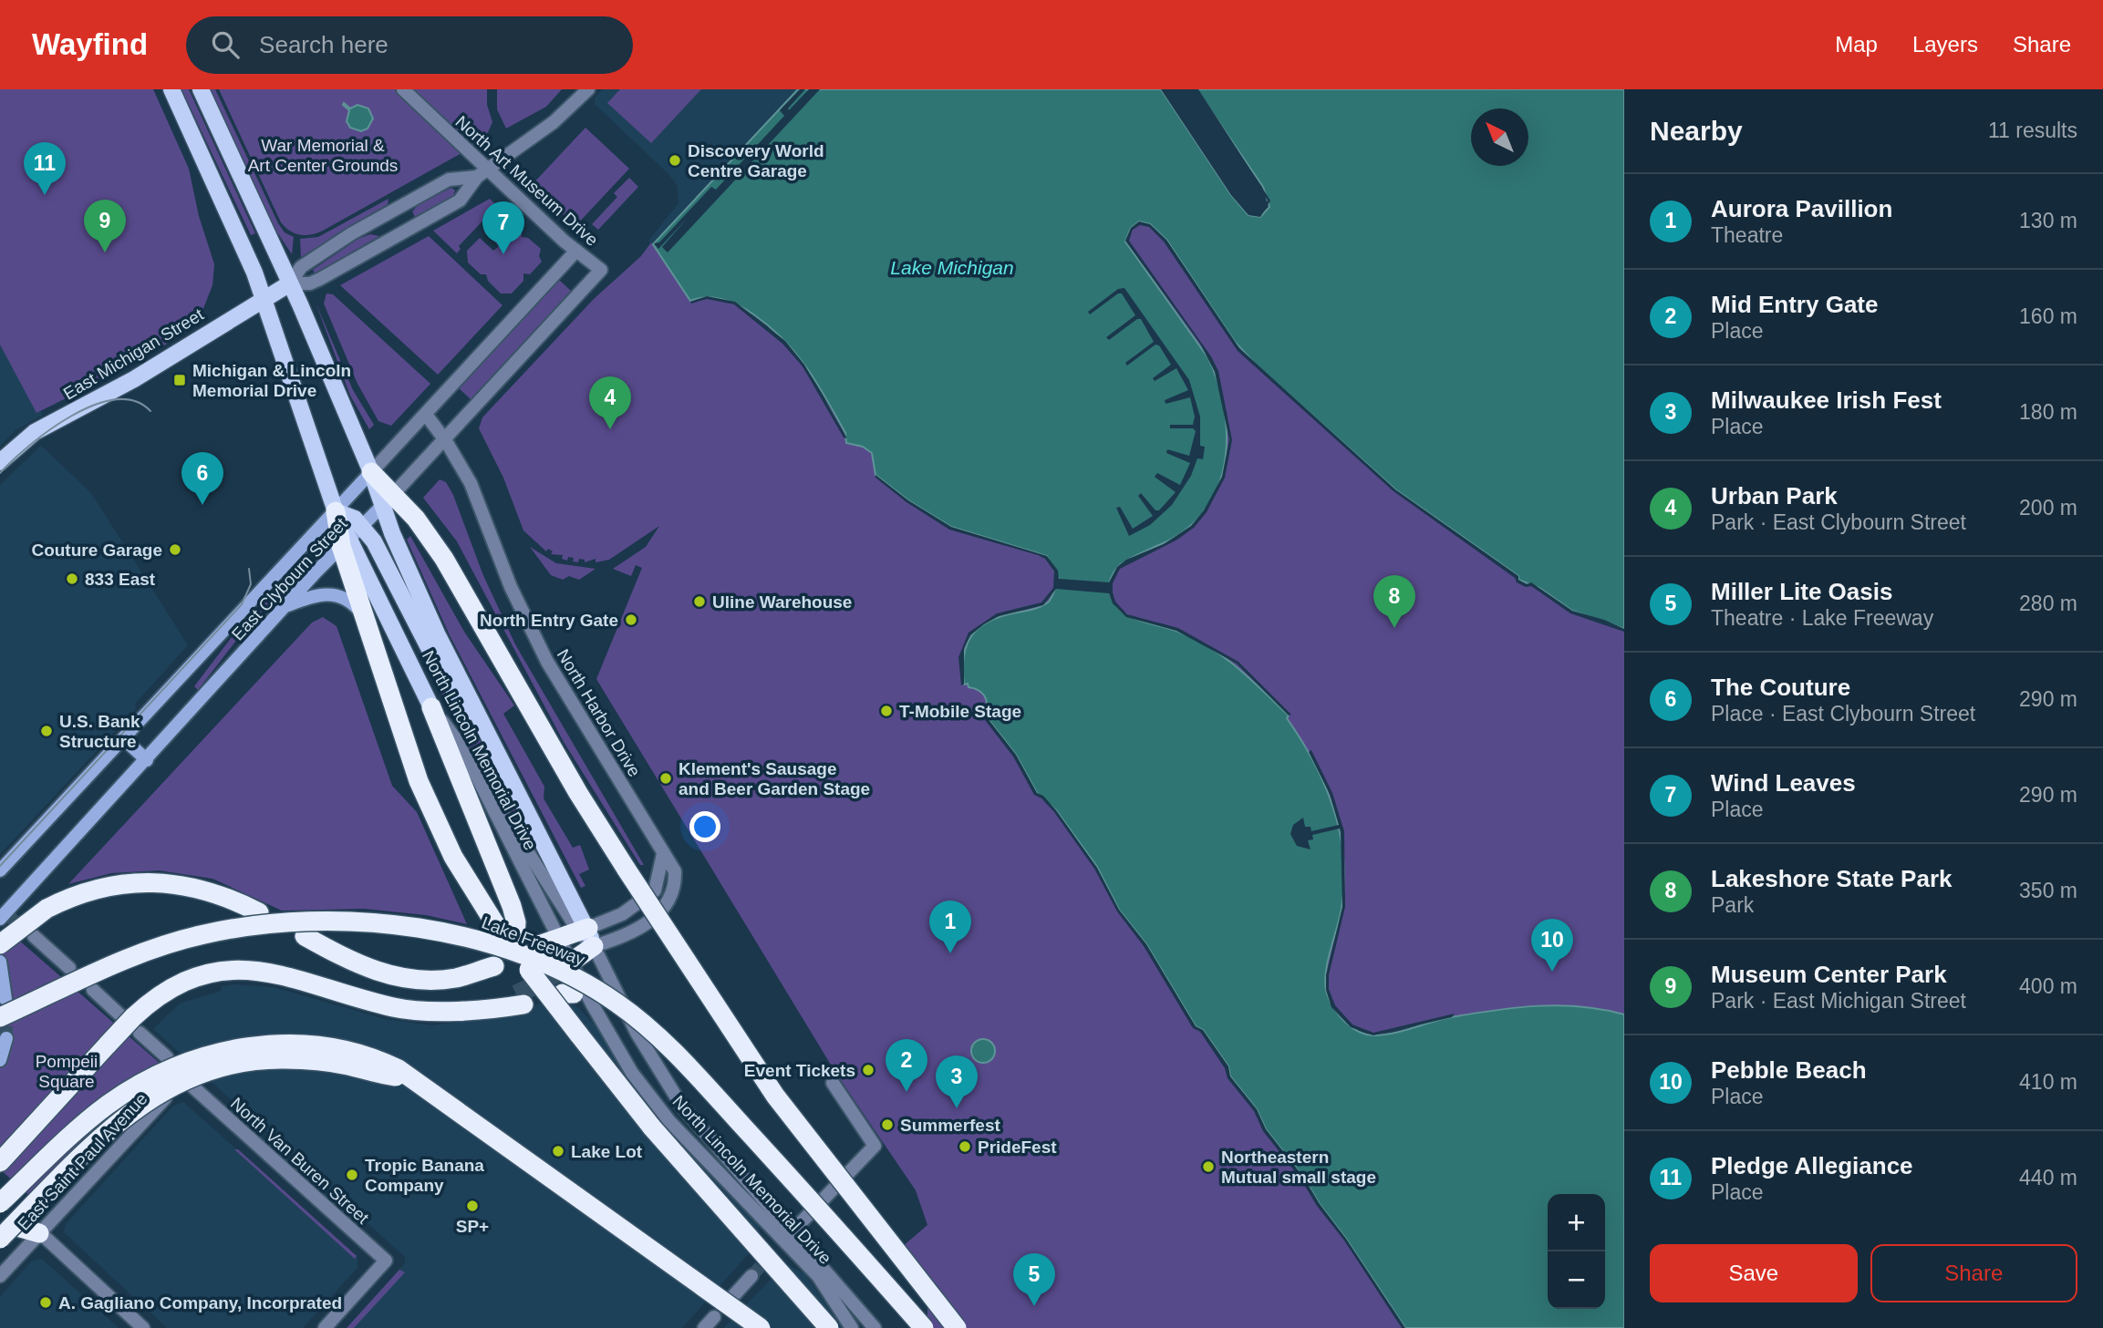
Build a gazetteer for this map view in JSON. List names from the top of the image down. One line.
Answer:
{"streets":{"highway":["Lake Freeway"],"main road":["East Michigan Street","East Clybourn Street","North Lincoln Memorial Drive"],"street":["North Art Museum Drive","North Harbor Drive","North Van Buren Street","East Saint Paul Avenue"]},"crossings":[["North Art Museum Drive","East Michigan Street"],["North Art Museum Drive","East Clybourn Street"],["East Clybourn Street","North Harbor Drive"],["East Clybourn Street","North Lincoln Memorial Drive"],["North Harbor Drive","North Lincoln Memorial Drive"]],"water":["Lake Michigan"],"parks":["War Memorial & Art Center Grounds","Pompeii Square"],"places":{"other":["Discovery World Centre Garage","Couture Garage","833 East","Uline Warehouse","North Entry Gate","T-Mobile Stage","U.S. Bank Structure","Klement's Sausage and Beer Garden Stage","Event Tickets","Summerfest","PrideFest","Lake Lot","Northeastern Mutual small stage","Tropic Banana Company","SP+","A. Gagliano Company, Incorprated"],"transit":["Michigan & Lincoln Memorial Drive"]},"north":"top left","page":{"header":"Wayfind","search":"Search here","nav":["Map","Layers","Share"],"heading":["Nearby","11 results"],"pins":["11","9","7","4","6","8","1","10","2","3","5"],"list":[{"mark":"1","name":"Aurora Pavillion","note":"Theatre","value":"130 m"},{"mark":"2","name":"Mid Entry Gate","note":"Place","value":"160 m"},{"mark":"3","name":"Milwaukee Irish Fest","note":"Place","value":"180 m"},{"mark":"4","name":"Urban Park","note":"Park · East Clybourn Street","value":"200 m"},{"mark":"5","name":"Miller Lite Oasis","note":"Theatre · Lake Freeway","value":"280 m"},{"mark":"6","name":"The Couture","note":"Place · East Clybourn Street","value":"290 m"},{"mark":"7","name":"Wind Leaves","note":"Place","value":"290 m"},{"mark":"8","name":"Lakeshore State Park","note":"Park","value":"350 m"},{"mark":"9","name":"Museum Center Park","note":"Park · East Michigan Street","value":"400 m"},{"mark":"10","name":"Pebble Beach","note":"Place","value":"410 m"},{"mark":"11","name":"Pledge Allegiance","note":"Place","value":"440 m"}],"map_buttons":["+","−"],"buttons":["Save","Share"]}}
